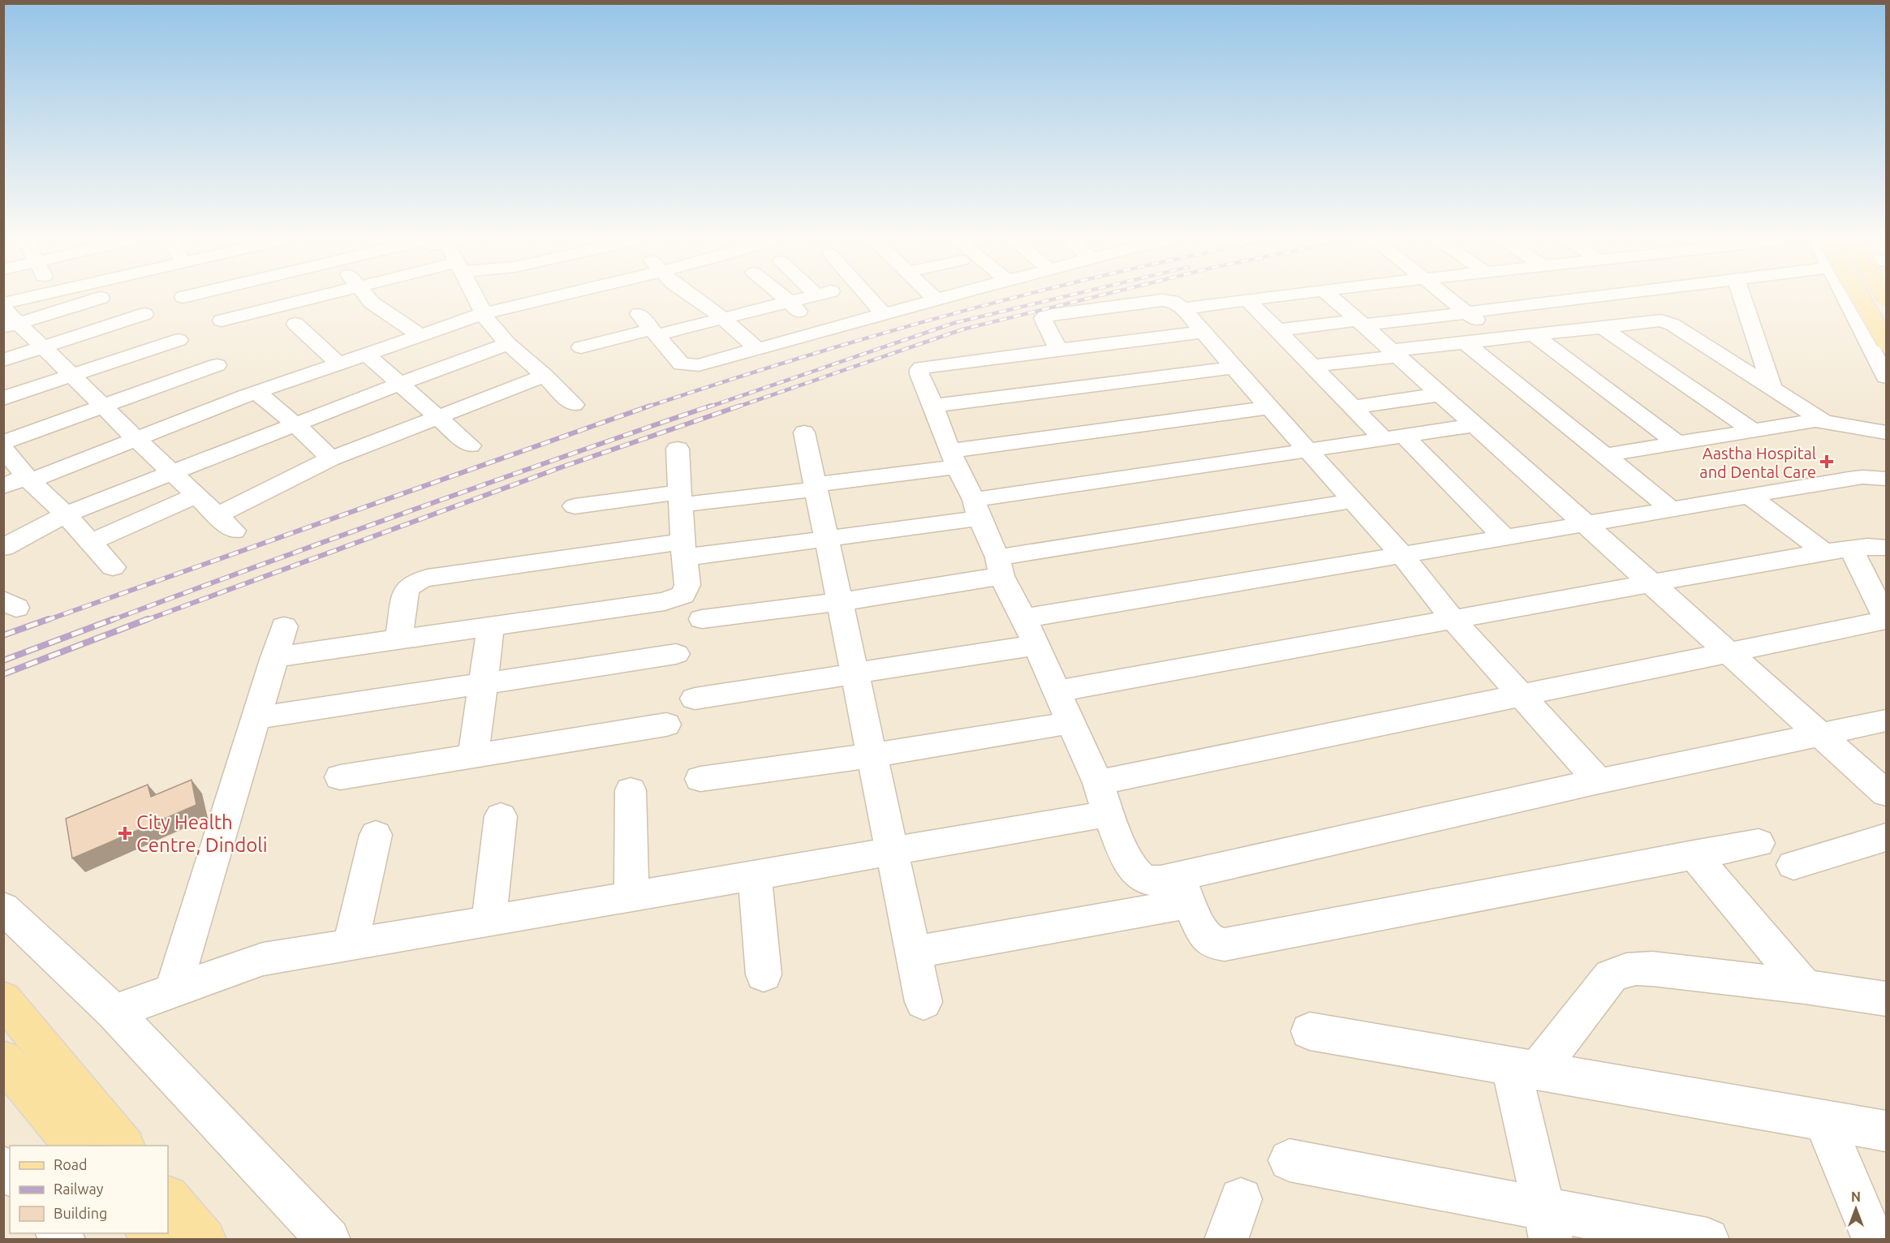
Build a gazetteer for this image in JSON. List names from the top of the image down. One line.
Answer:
{"places":{"health":["Aastha Hospital and Dental Care","City Health Centre, Dindoli"]},"legend":["Road","Railway","Building"],"north":"top"}
